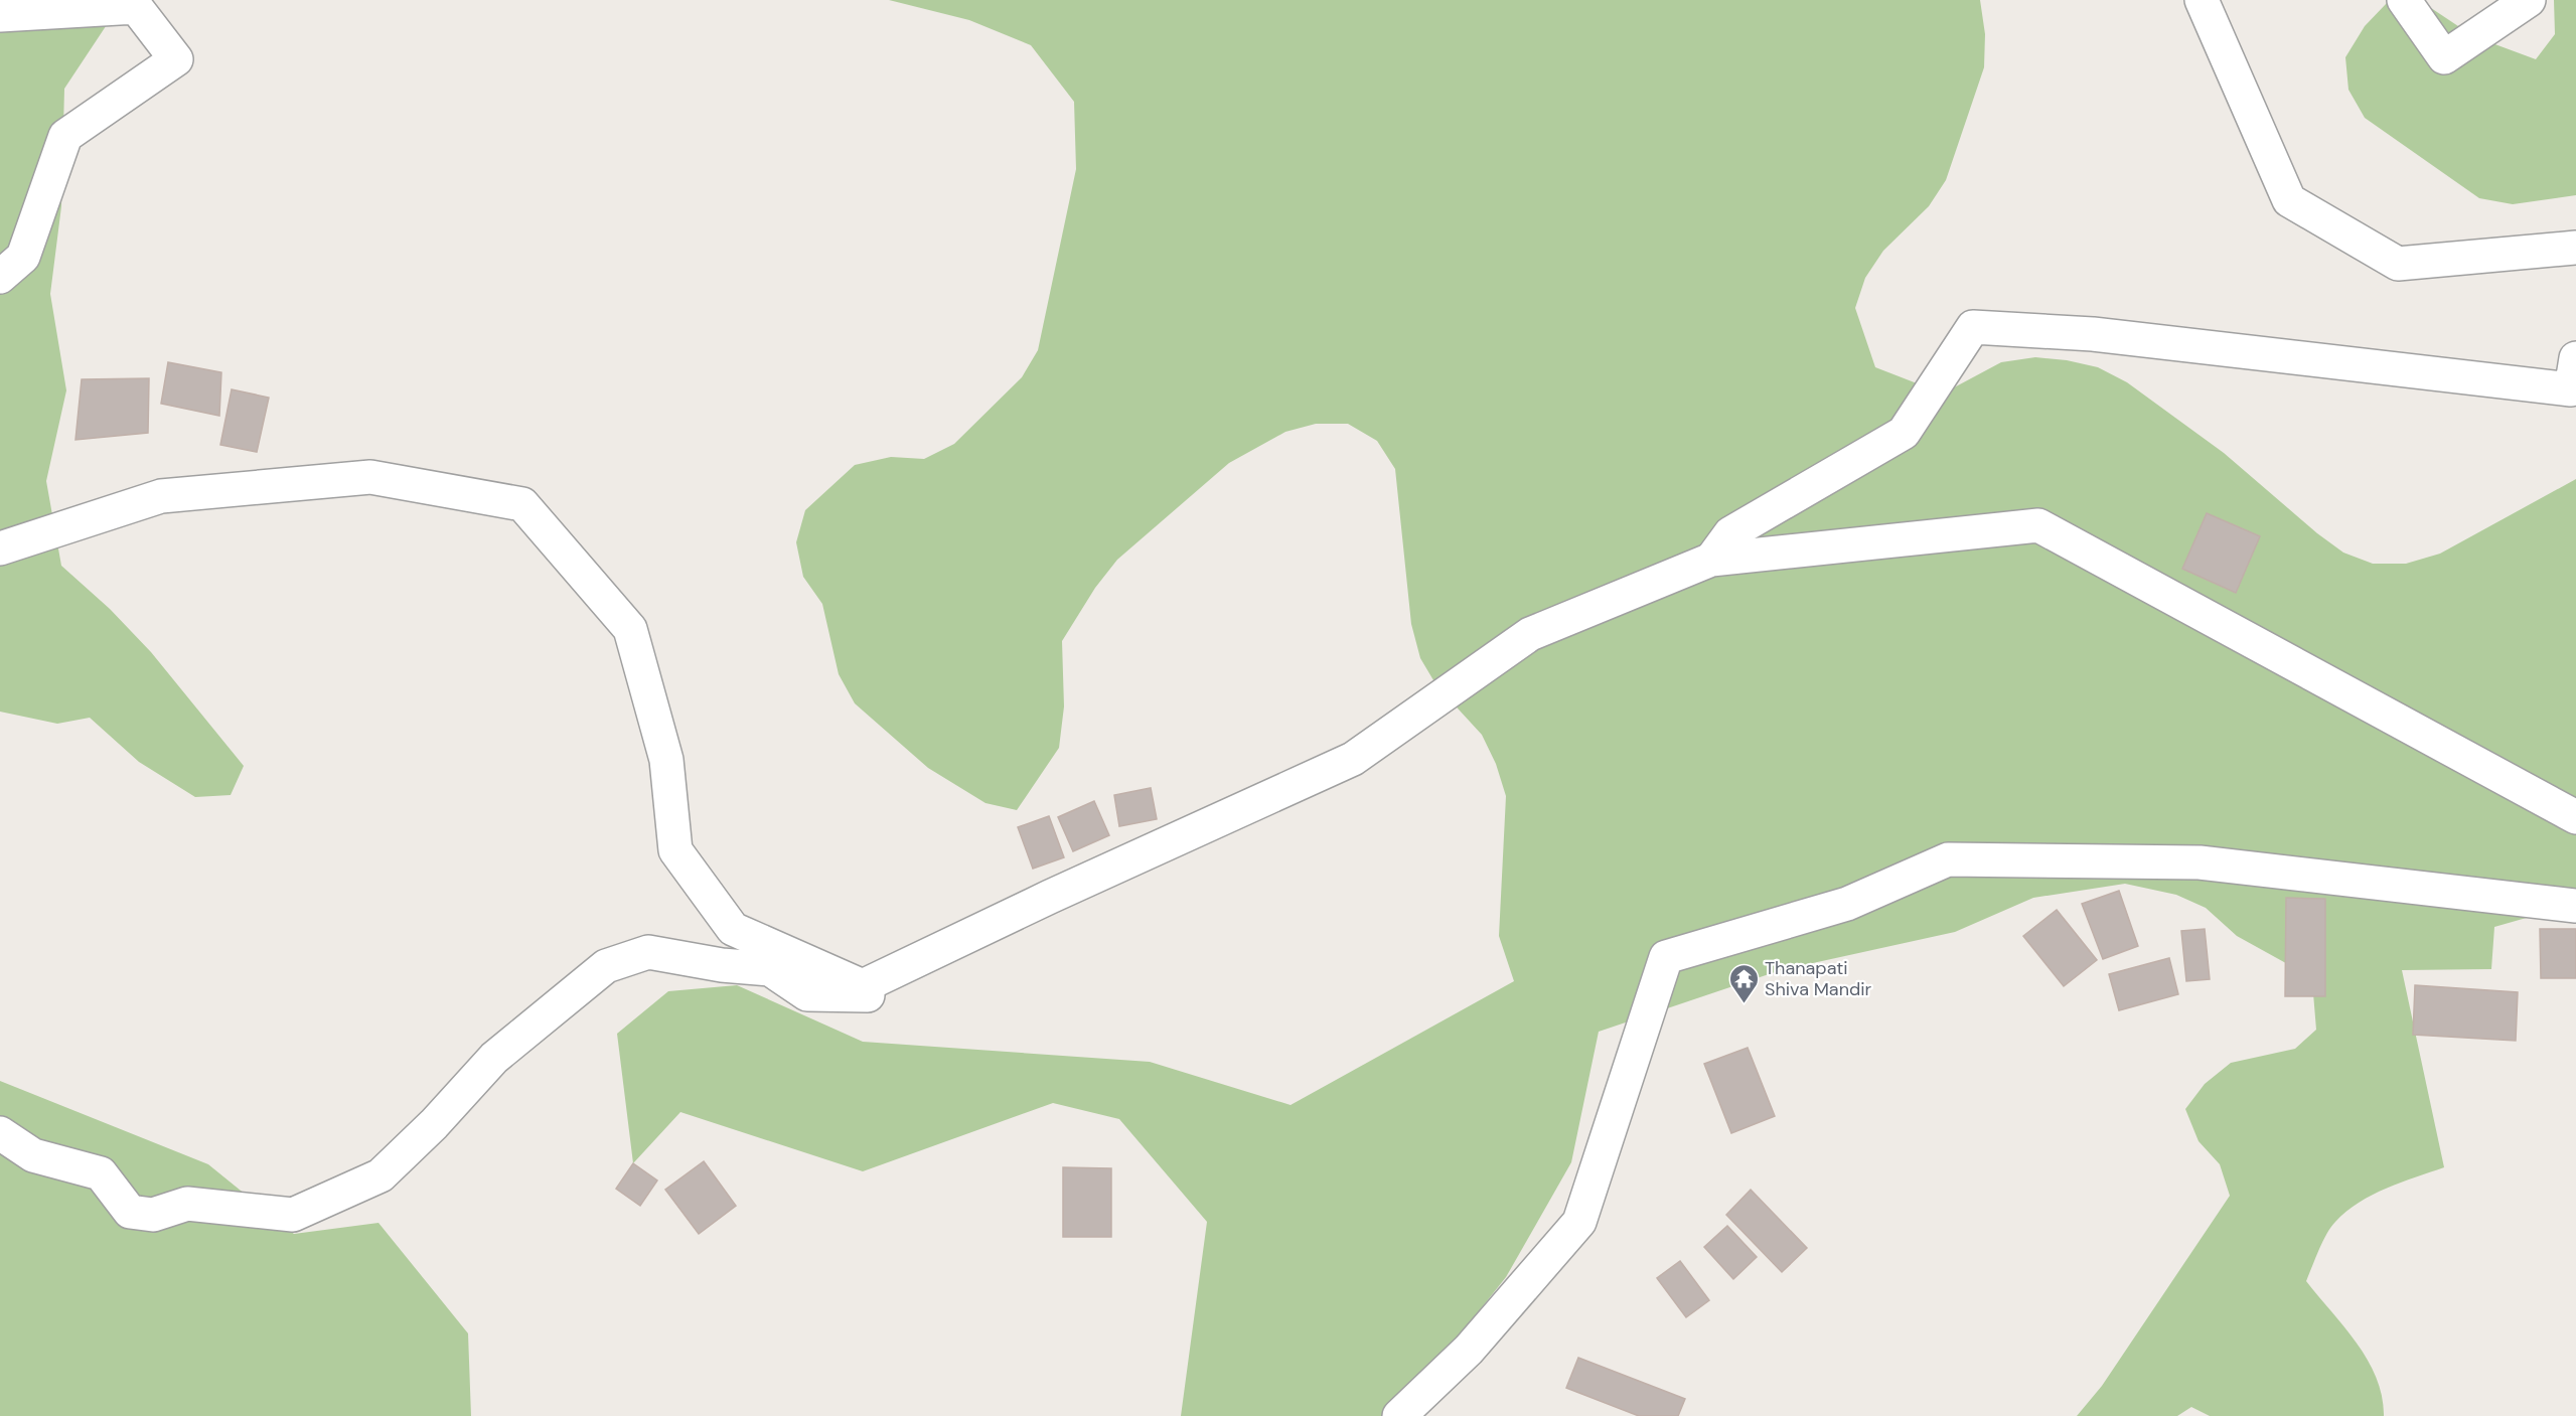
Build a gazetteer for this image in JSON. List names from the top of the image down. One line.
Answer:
{"places":{"temple":["Thanapati Shiva Mandir"]}}
